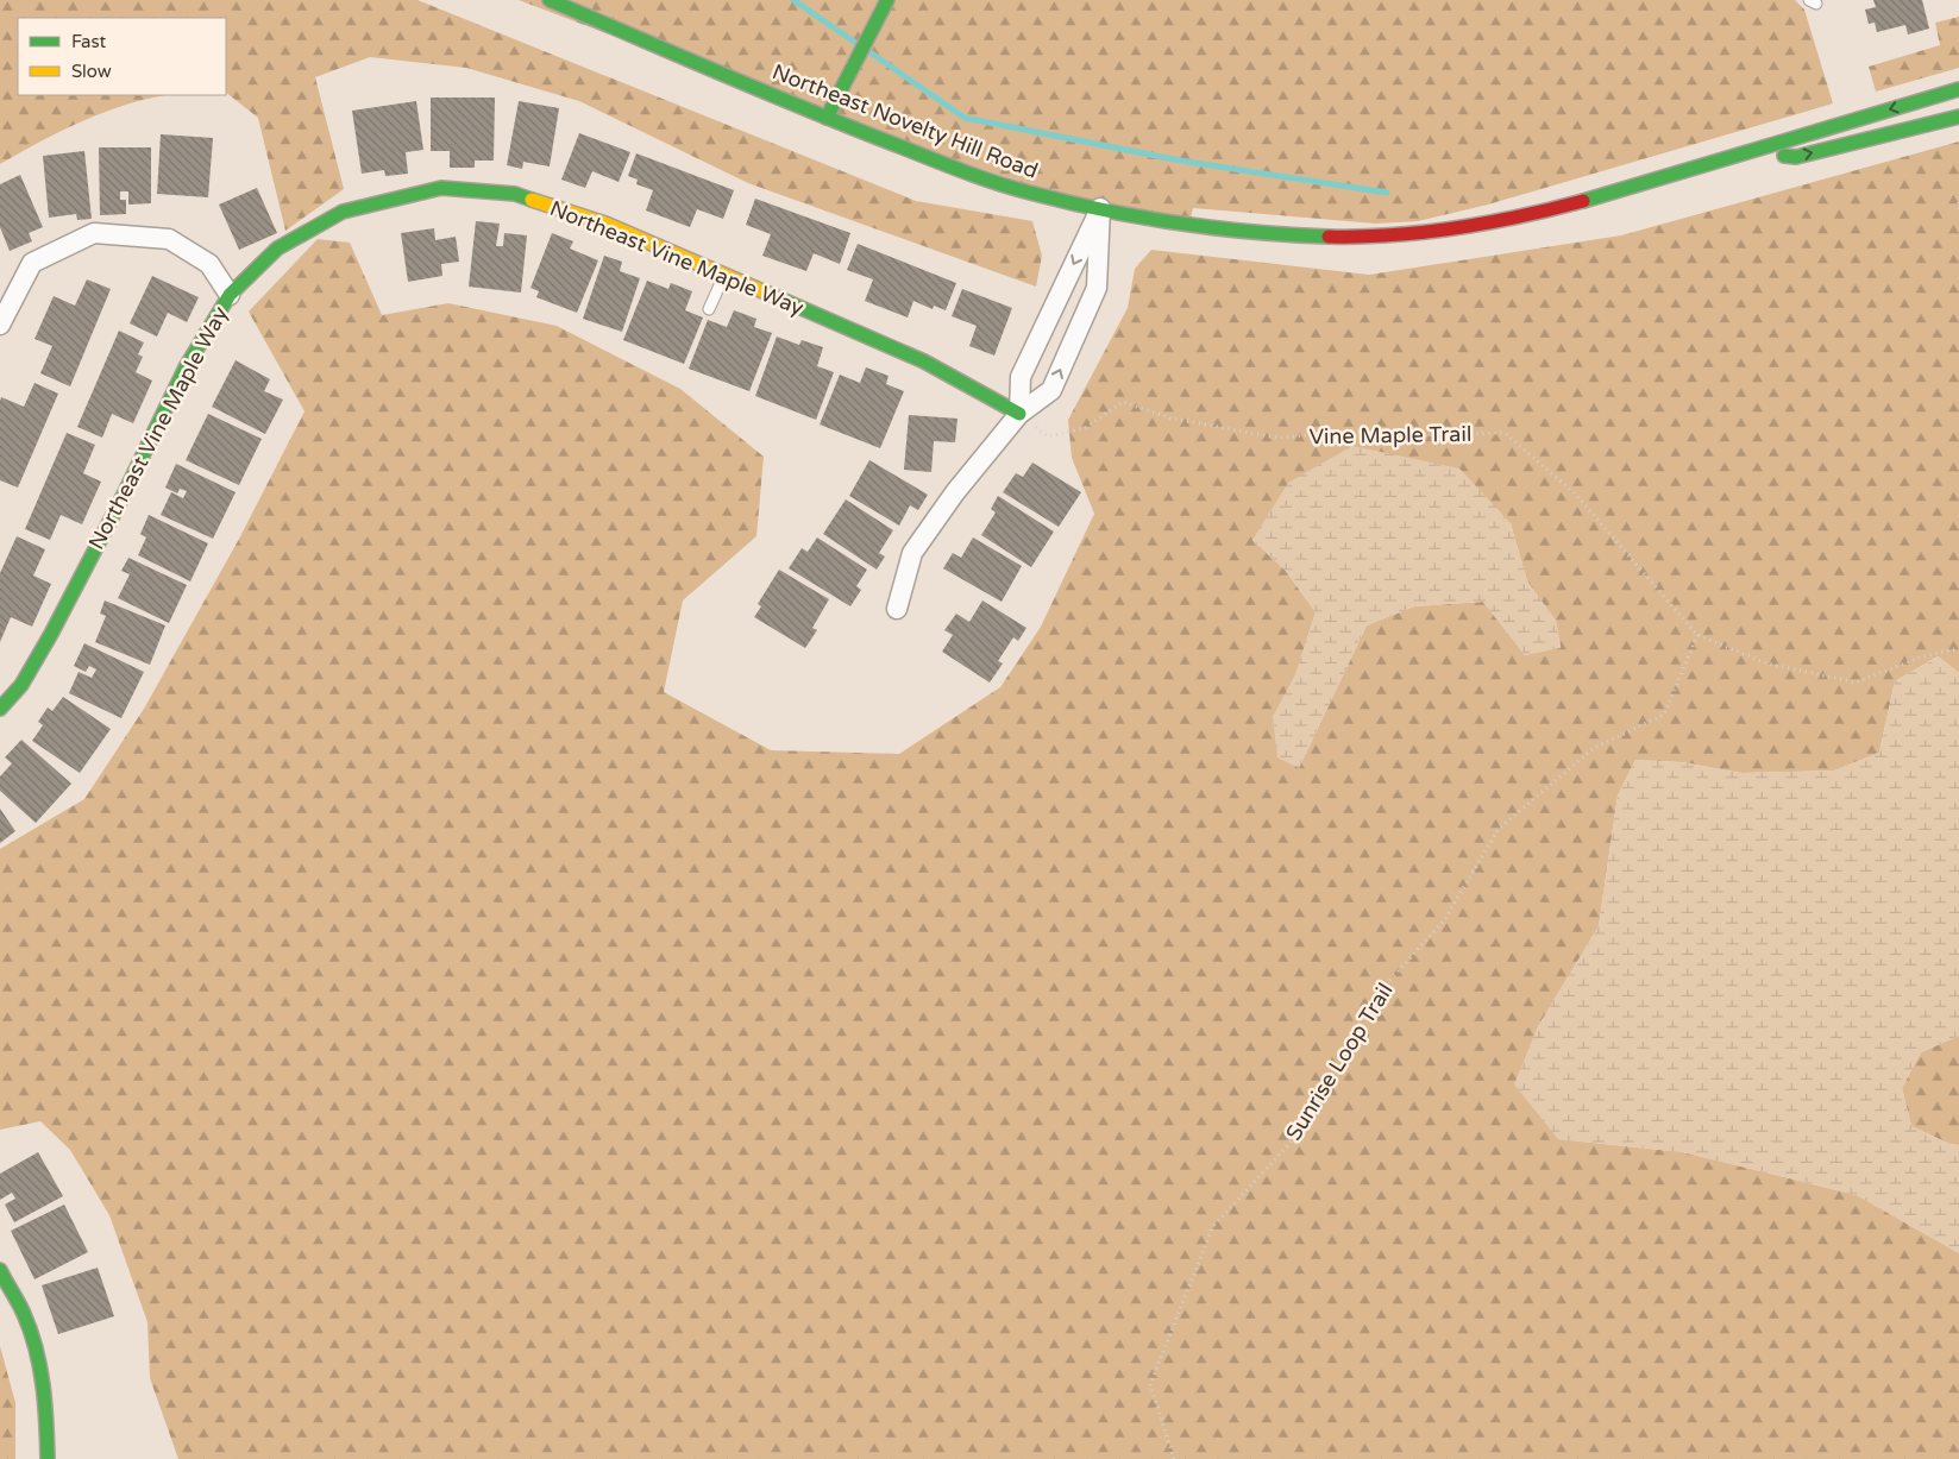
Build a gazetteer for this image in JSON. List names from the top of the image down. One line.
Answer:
{"streets":{"main road":["Northeast Novelty Hill Road","Northeast Vine Maple Way"],"path":["Vine Maple Trail","Sunrise Loop Trail"]},"crossings":[["Northeast Vine Maple Way","Vine Maple Trail"],["Vine Maple Trail","Sunrise Loop Trail"]],"legend":["Fast","Slow"]}
